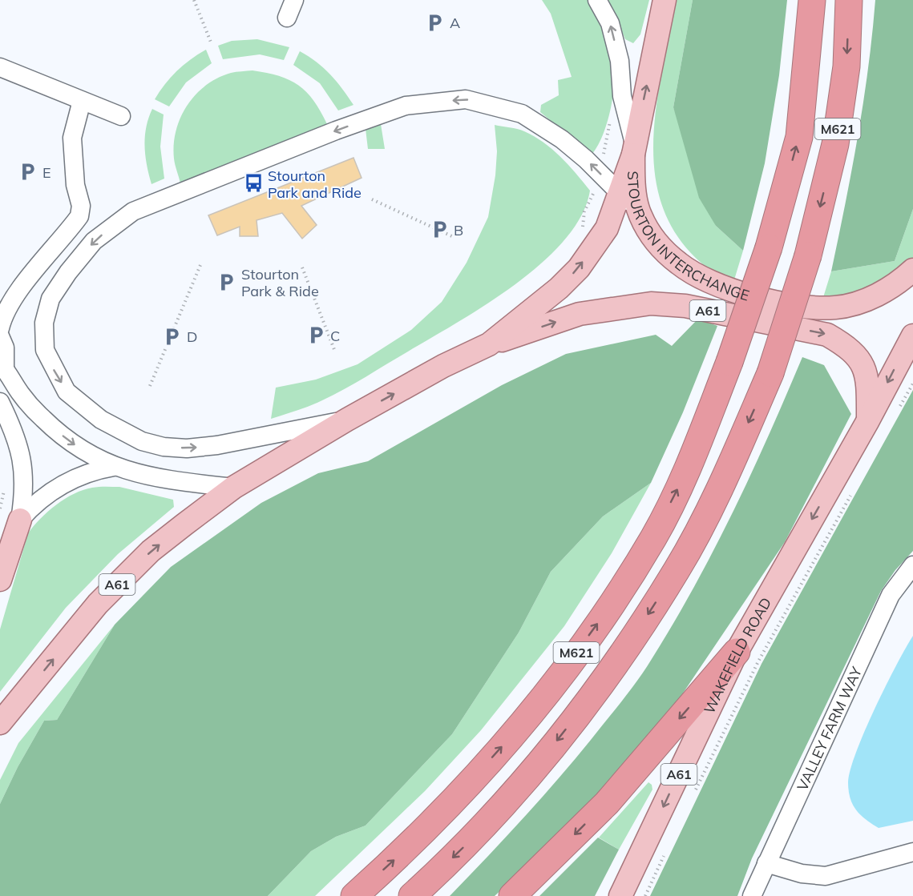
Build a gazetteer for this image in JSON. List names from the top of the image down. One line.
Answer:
{"streets":{"highway":["M621"],"main road":["STOURTON INTERCHANGE","A61","WAKEFIELD ROAD"],"lane":["VALLEY FARM WAY"]},"crossings":[["STOURTON INTERCHANGE","A61"],["A61","WAKEFIELD ROAD"]],"places":{"parking":["A","E","B","Stourton Park & Ride","C","D"],"bus stop":["Stourton Park and Ride"]}}
